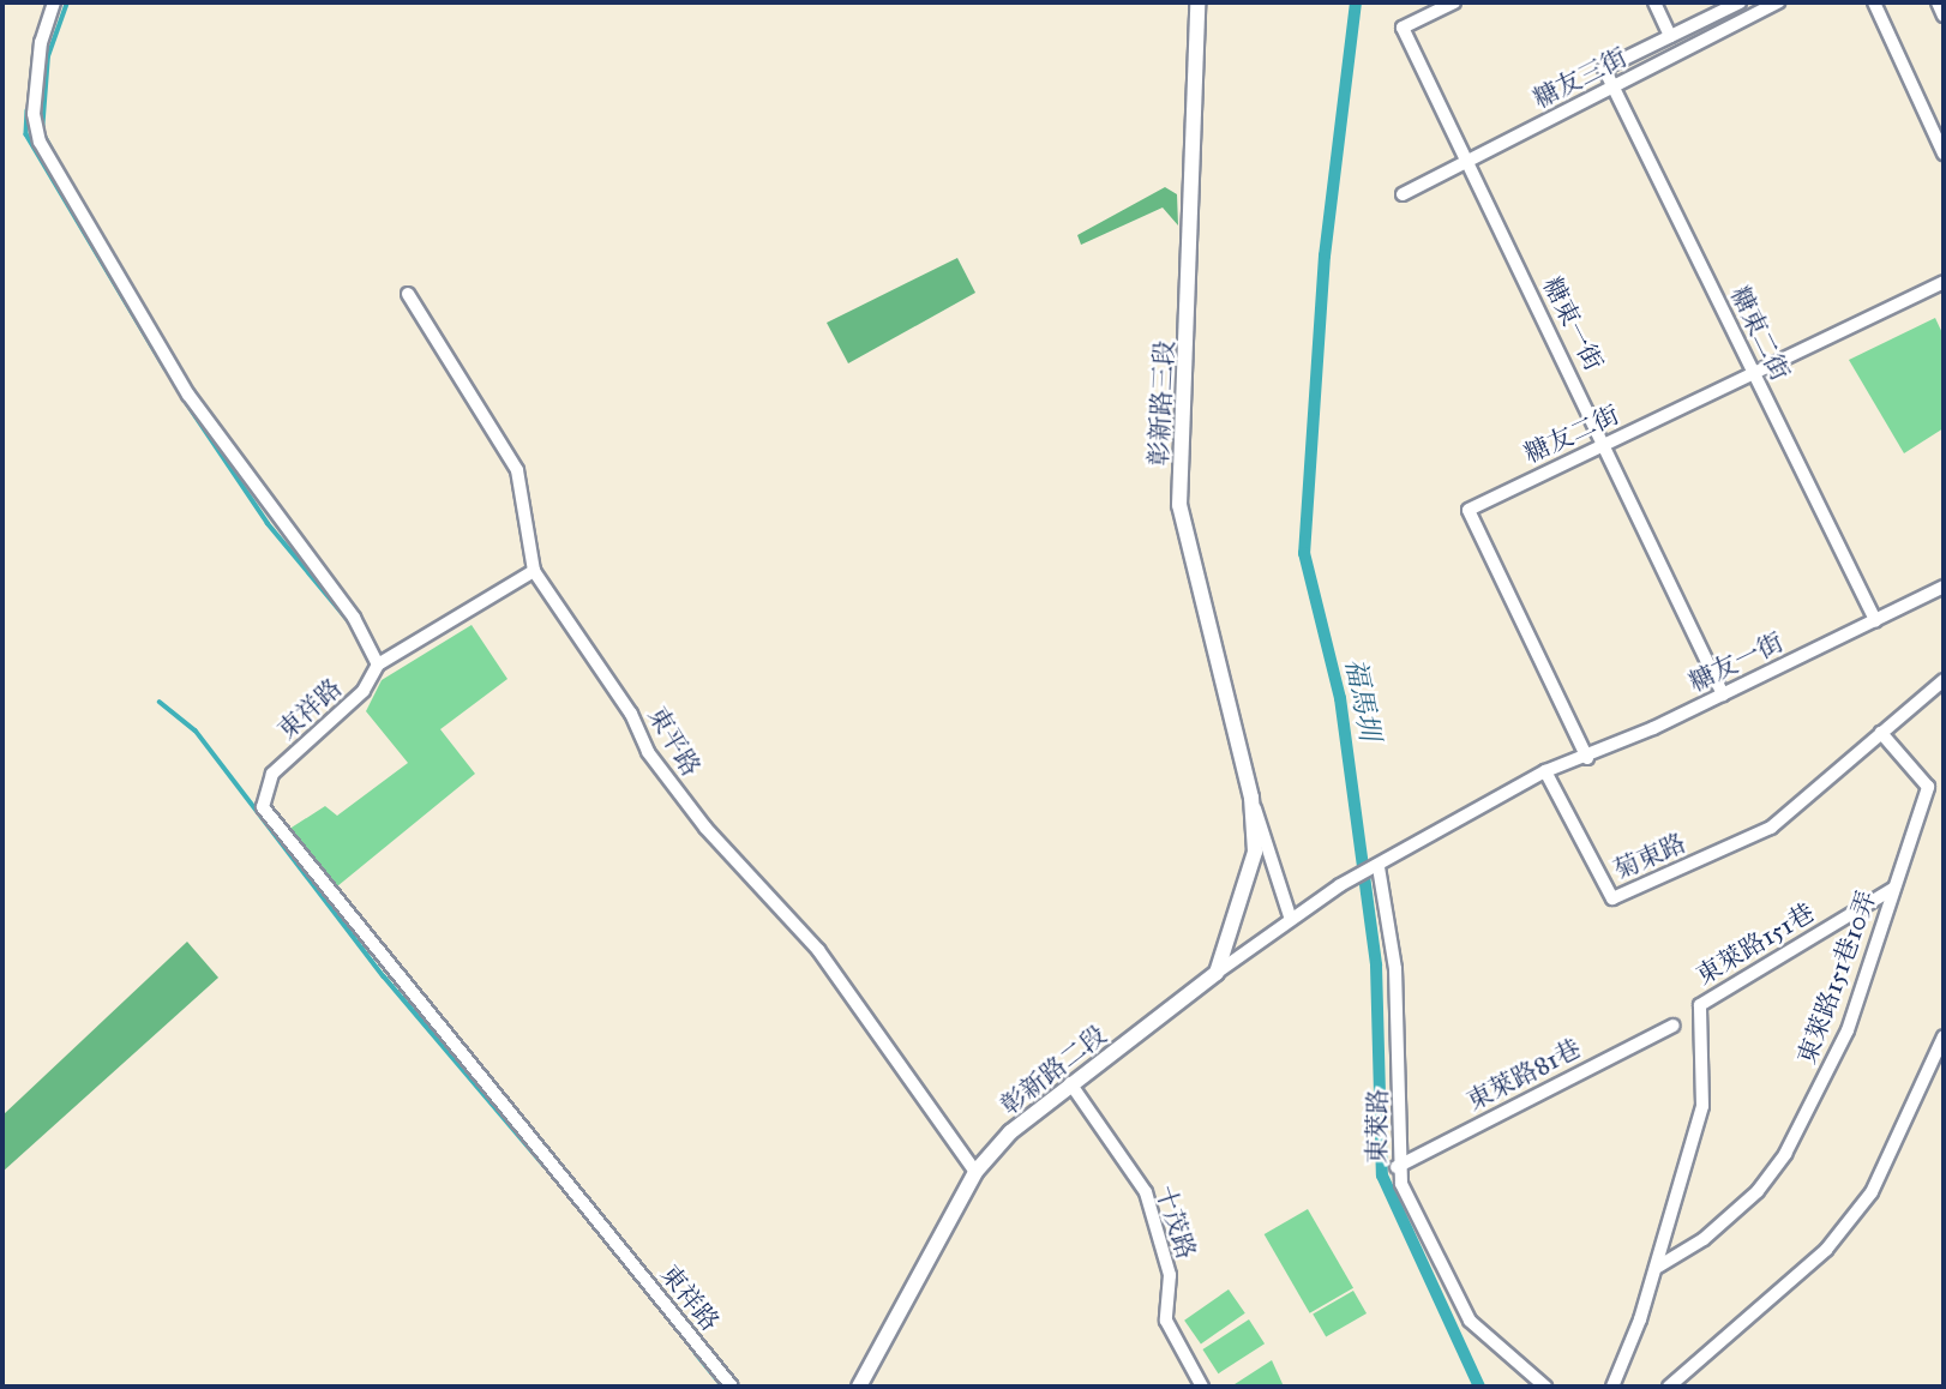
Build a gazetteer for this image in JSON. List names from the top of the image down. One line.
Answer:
{"streets":{"street":["糖友三街","糖東一街","糖東二街","彰新路三段","糖友二街","糖友一街","東祥路","東平路","菊東路","東萊路151巷","東萊路151巷10弄","彰新路二段","東萊路81巷","東萊路","十茂路"]},"crossings":[["糖友三街","糖東一街"],["糖友三街","糖東二街"],["糖東一街","糖友二街"],["糖東一街","糖友一街"],["糖東二街","糖友二街"],["糖東二街","糖友一街"],["糖友二街","糖友一街"],["糖友一街","菊東路"],["東平路","彰新路二段"],["東萊路151巷","東萊路151巷10弄"],["彰新路二段","十茂路"],["東萊路81巷","東萊路"]],"water":["福馬圳"]}
